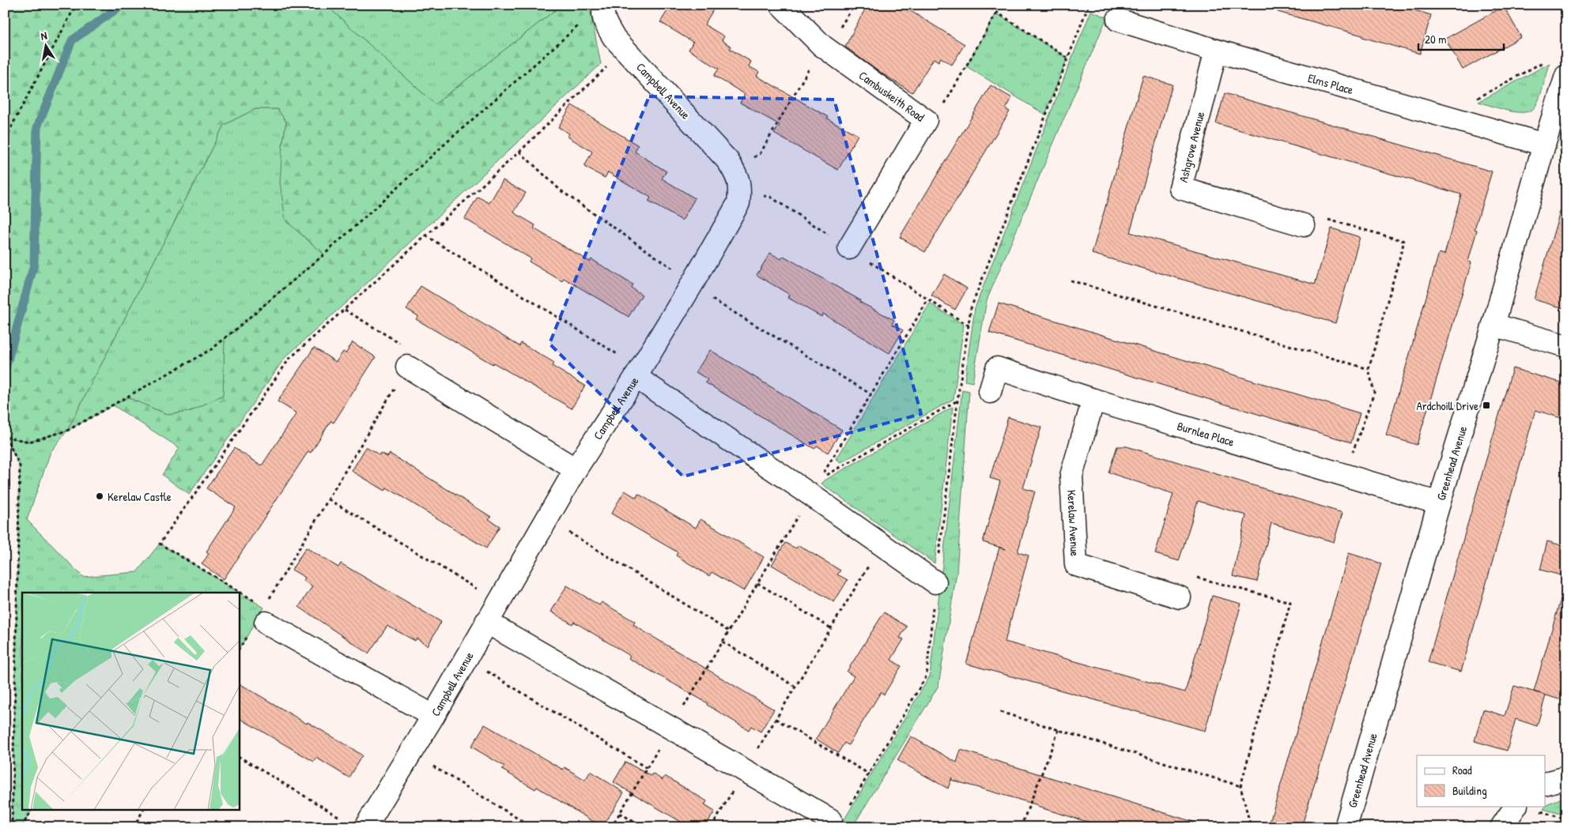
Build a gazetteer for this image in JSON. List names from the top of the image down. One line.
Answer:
{"streets":{"street":["Elms Place","Campbell Avenue","Cambuskeith Road","Ashgrove Avenue","Burnlea Place","Greenhead Avenue","Kerelaw Avenue"]},"crossings":[["Elms Place","Ashgrove Avenue"],["Elms Place","Greenhead Avenue"],["Burnlea Place","Greenhead Avenue"],["Burnlea Place","Kerelaw Avenue"]],"places":{"transit":["Ardchoill Drive"],"other":["Kerelaw Castle"]},"legend":["Road","Building"],"scale_bar":"20 m","north":"top"}
